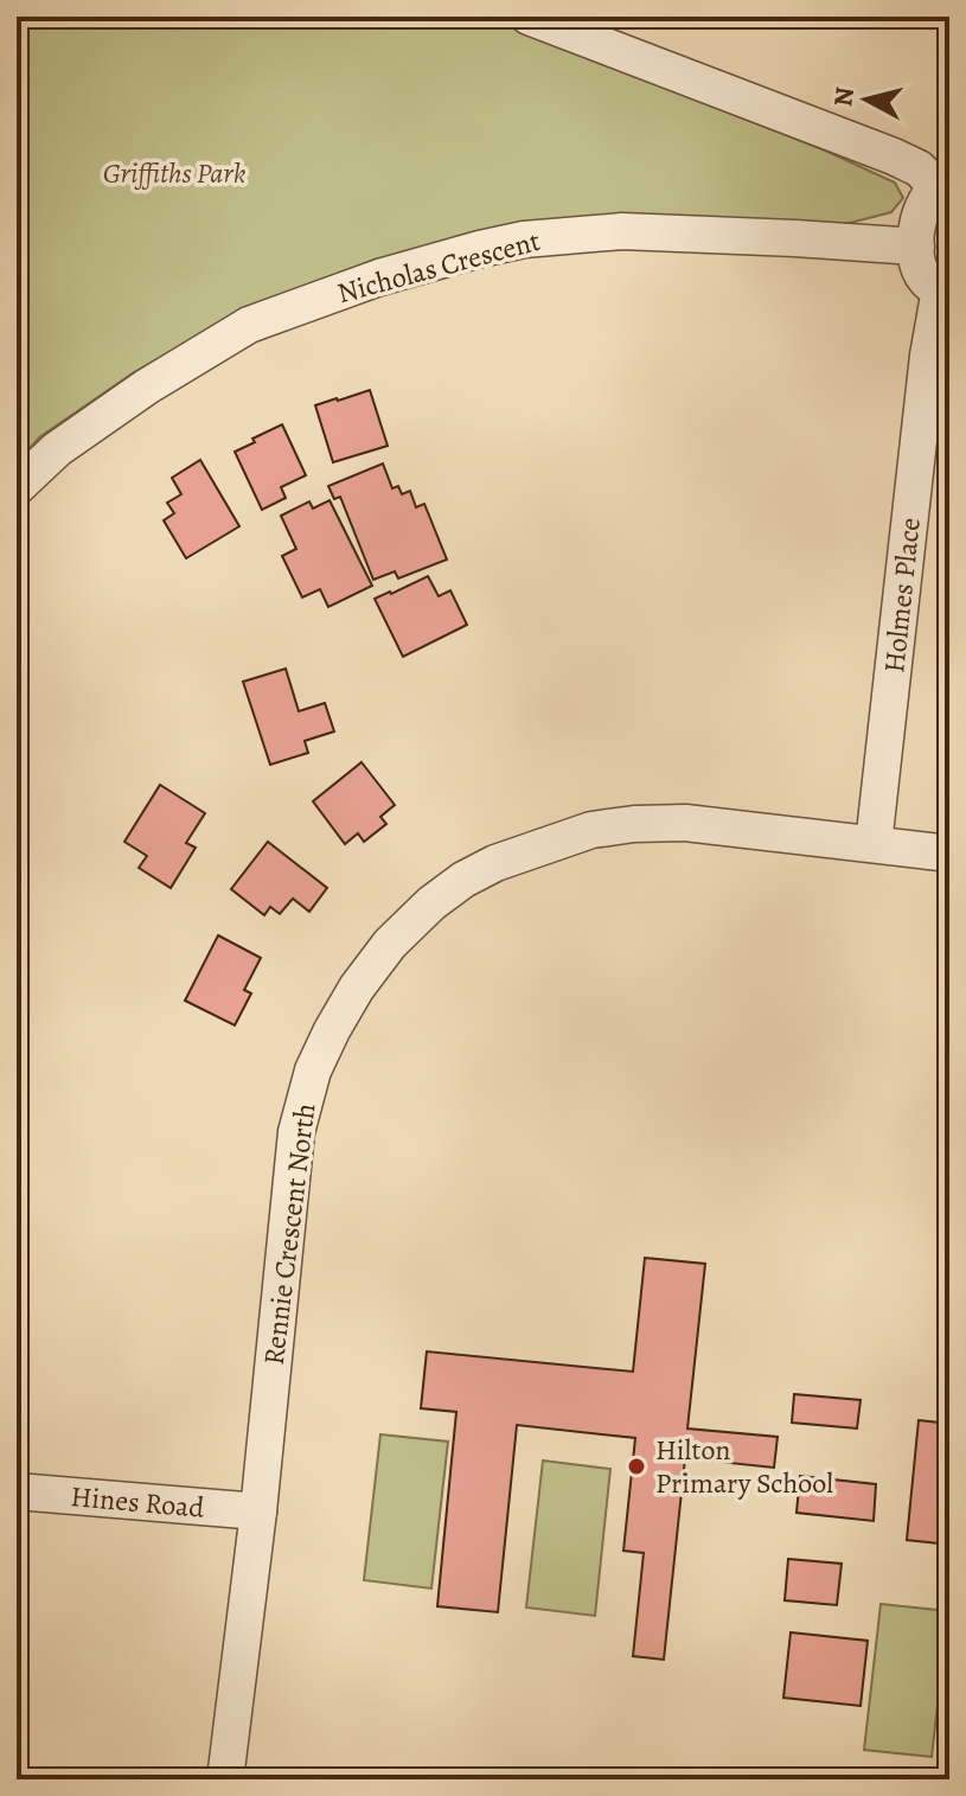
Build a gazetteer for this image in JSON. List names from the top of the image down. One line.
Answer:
{"streets":{"street":["Nicholas Crescent","Holmes Place","Rennie Crescent North","Hines Road"]},"crossings":[["Holmes Place","Rennie Crescent North"],["Rennie Crescent North","Hines Road"]],"parks":["Griffiths Park"],"places":["Hilton Primary School"],"north":"left"}
